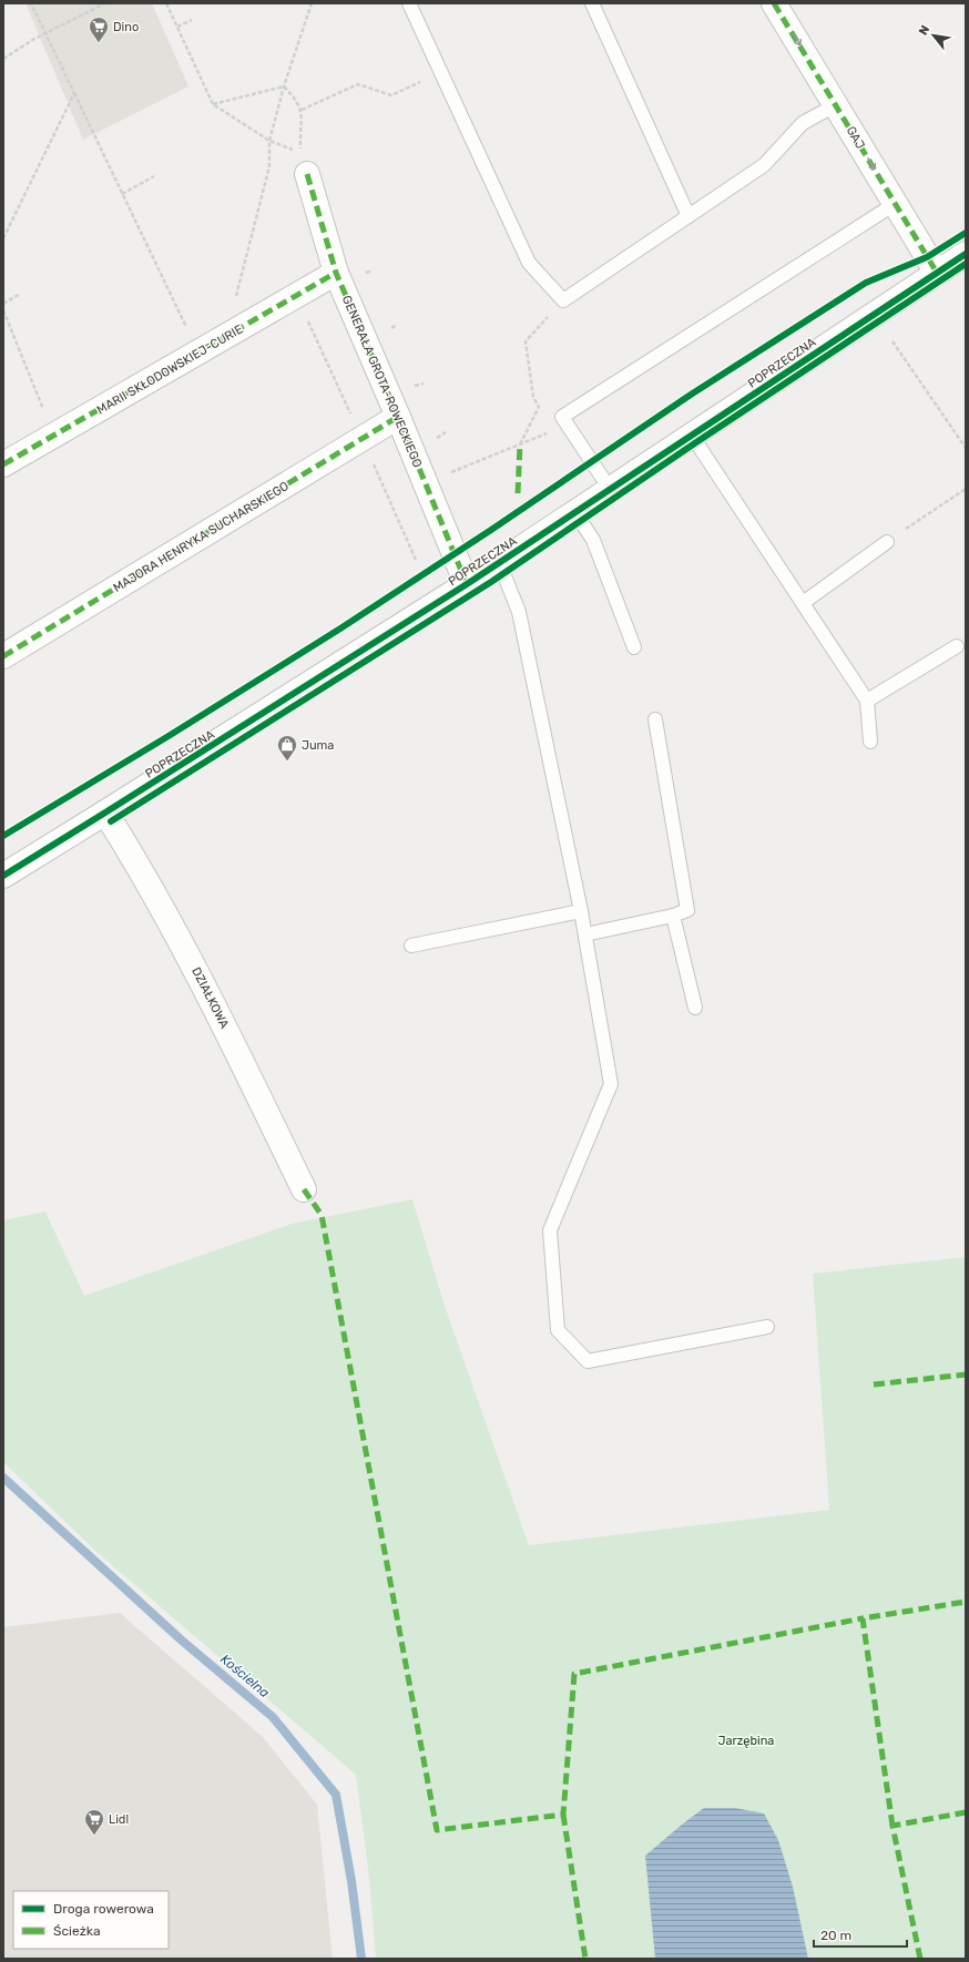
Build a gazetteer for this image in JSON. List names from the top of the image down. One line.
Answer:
{"streets":{"street":["GAJ","POPRZECZNA","MARII SKŁODOWSKIEJ-CURIE","GENERAŁA GROTA-ROWECKIEGO","MAJORA HENRYKA SUCHARSKIEGO","DZIAŁKOWA"]},"crossings":[["GAJ","POPRZECZNA"],["POPRZECZNA","GENERAŁA GROTA-ROWECKIEGO"],["POPRZECZNA","DZIAŁKOWA"],["MARII SKŁODOWSKIEJ-CURIE","GENERAŁA GROTA-ROWECKIEGO"],["GENERAŁA GROTA-ROWECKIEGO","MAJORA HENRYKA SUCHARSKIEGO"]],"one_way":["GAJ"],"water":["Kościelna"],"parks":["Jarzębina"],"places":{"supermarket":["Dino","Lidl"],"shop":["Juma"]},"legend":["Droga rowerowa","Ścieżka"],"scale_bar":"20 m","north":"top left"}
